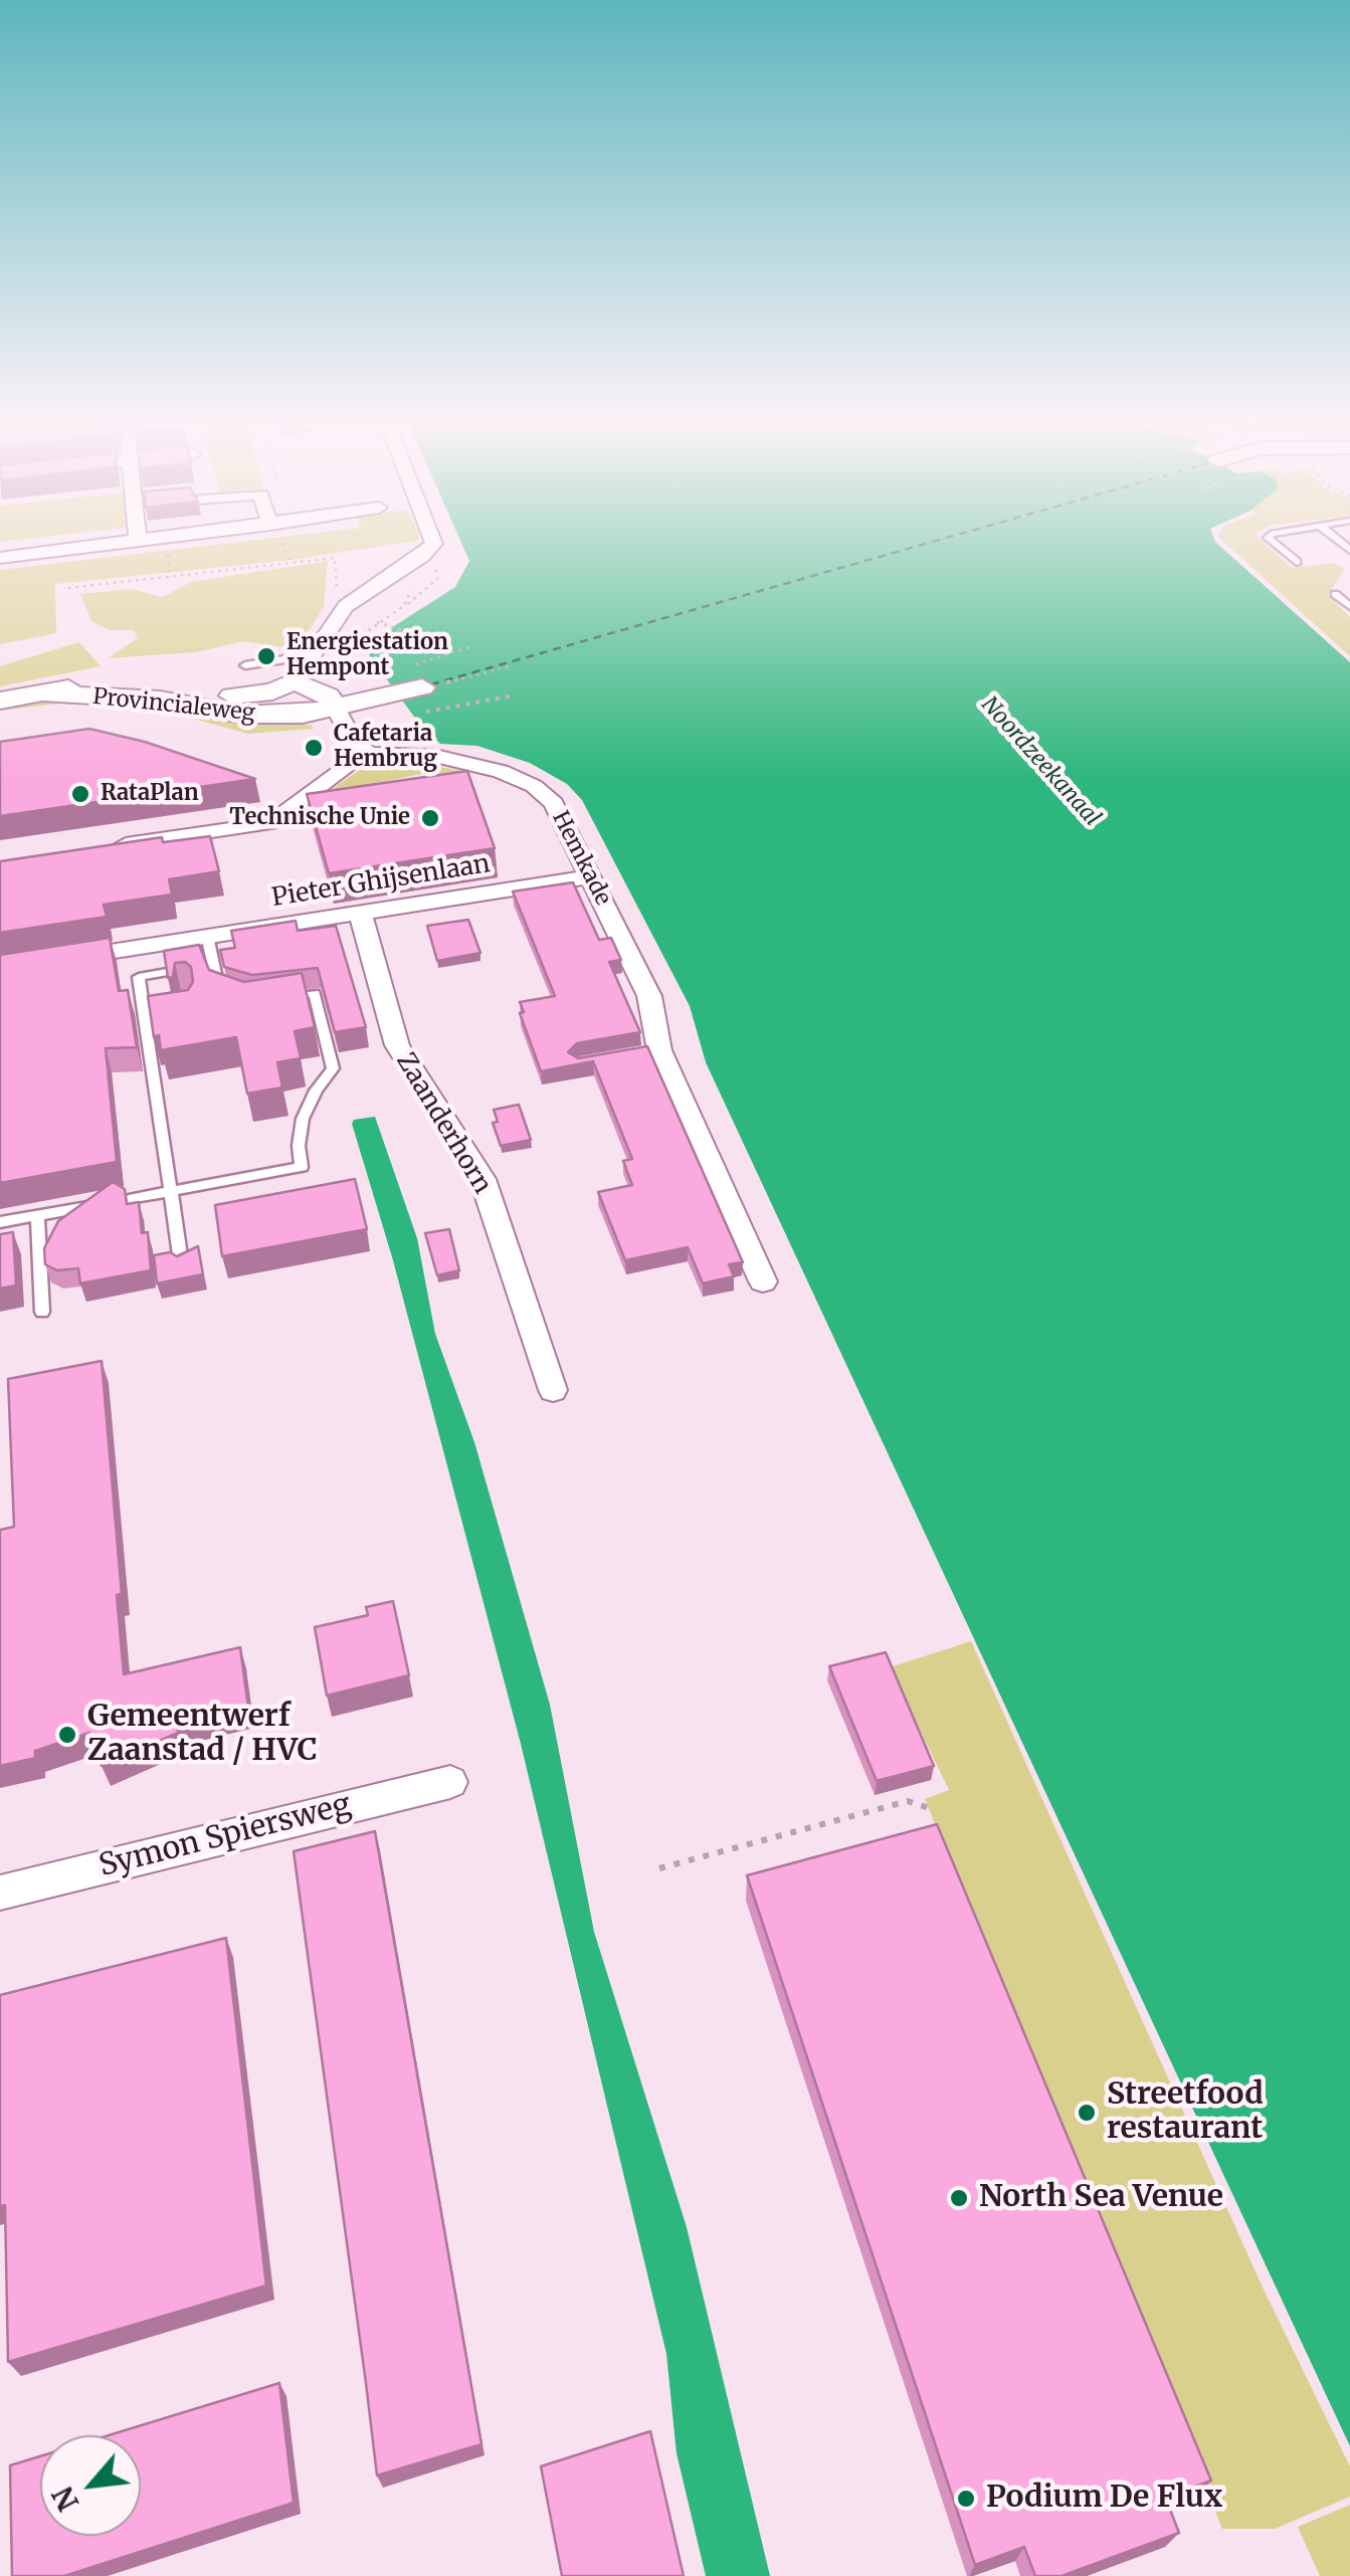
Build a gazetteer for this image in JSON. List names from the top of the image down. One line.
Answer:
{"streets":{"main road":["Provincialeweg"],"street":["Hemkade","Pieter Ghijsenlaan","Zaanderhorn","Symon Spiersweg"]},"crossings":[["Hemkade","Pieter Ghijsenlaan"],["Pieter Ghijsenlaan","Zaanderhorn"]],"water":["Noordzeekanaal"],"places":["Energiestation Hempont","Cafetaria Hembrug","RataPlan","Technische Unie","Gemeentwerf Zaanstad / HVC","Streetfood restaurant","North Sea Venue","Podium De Flux"],"north":"bottom left"}
